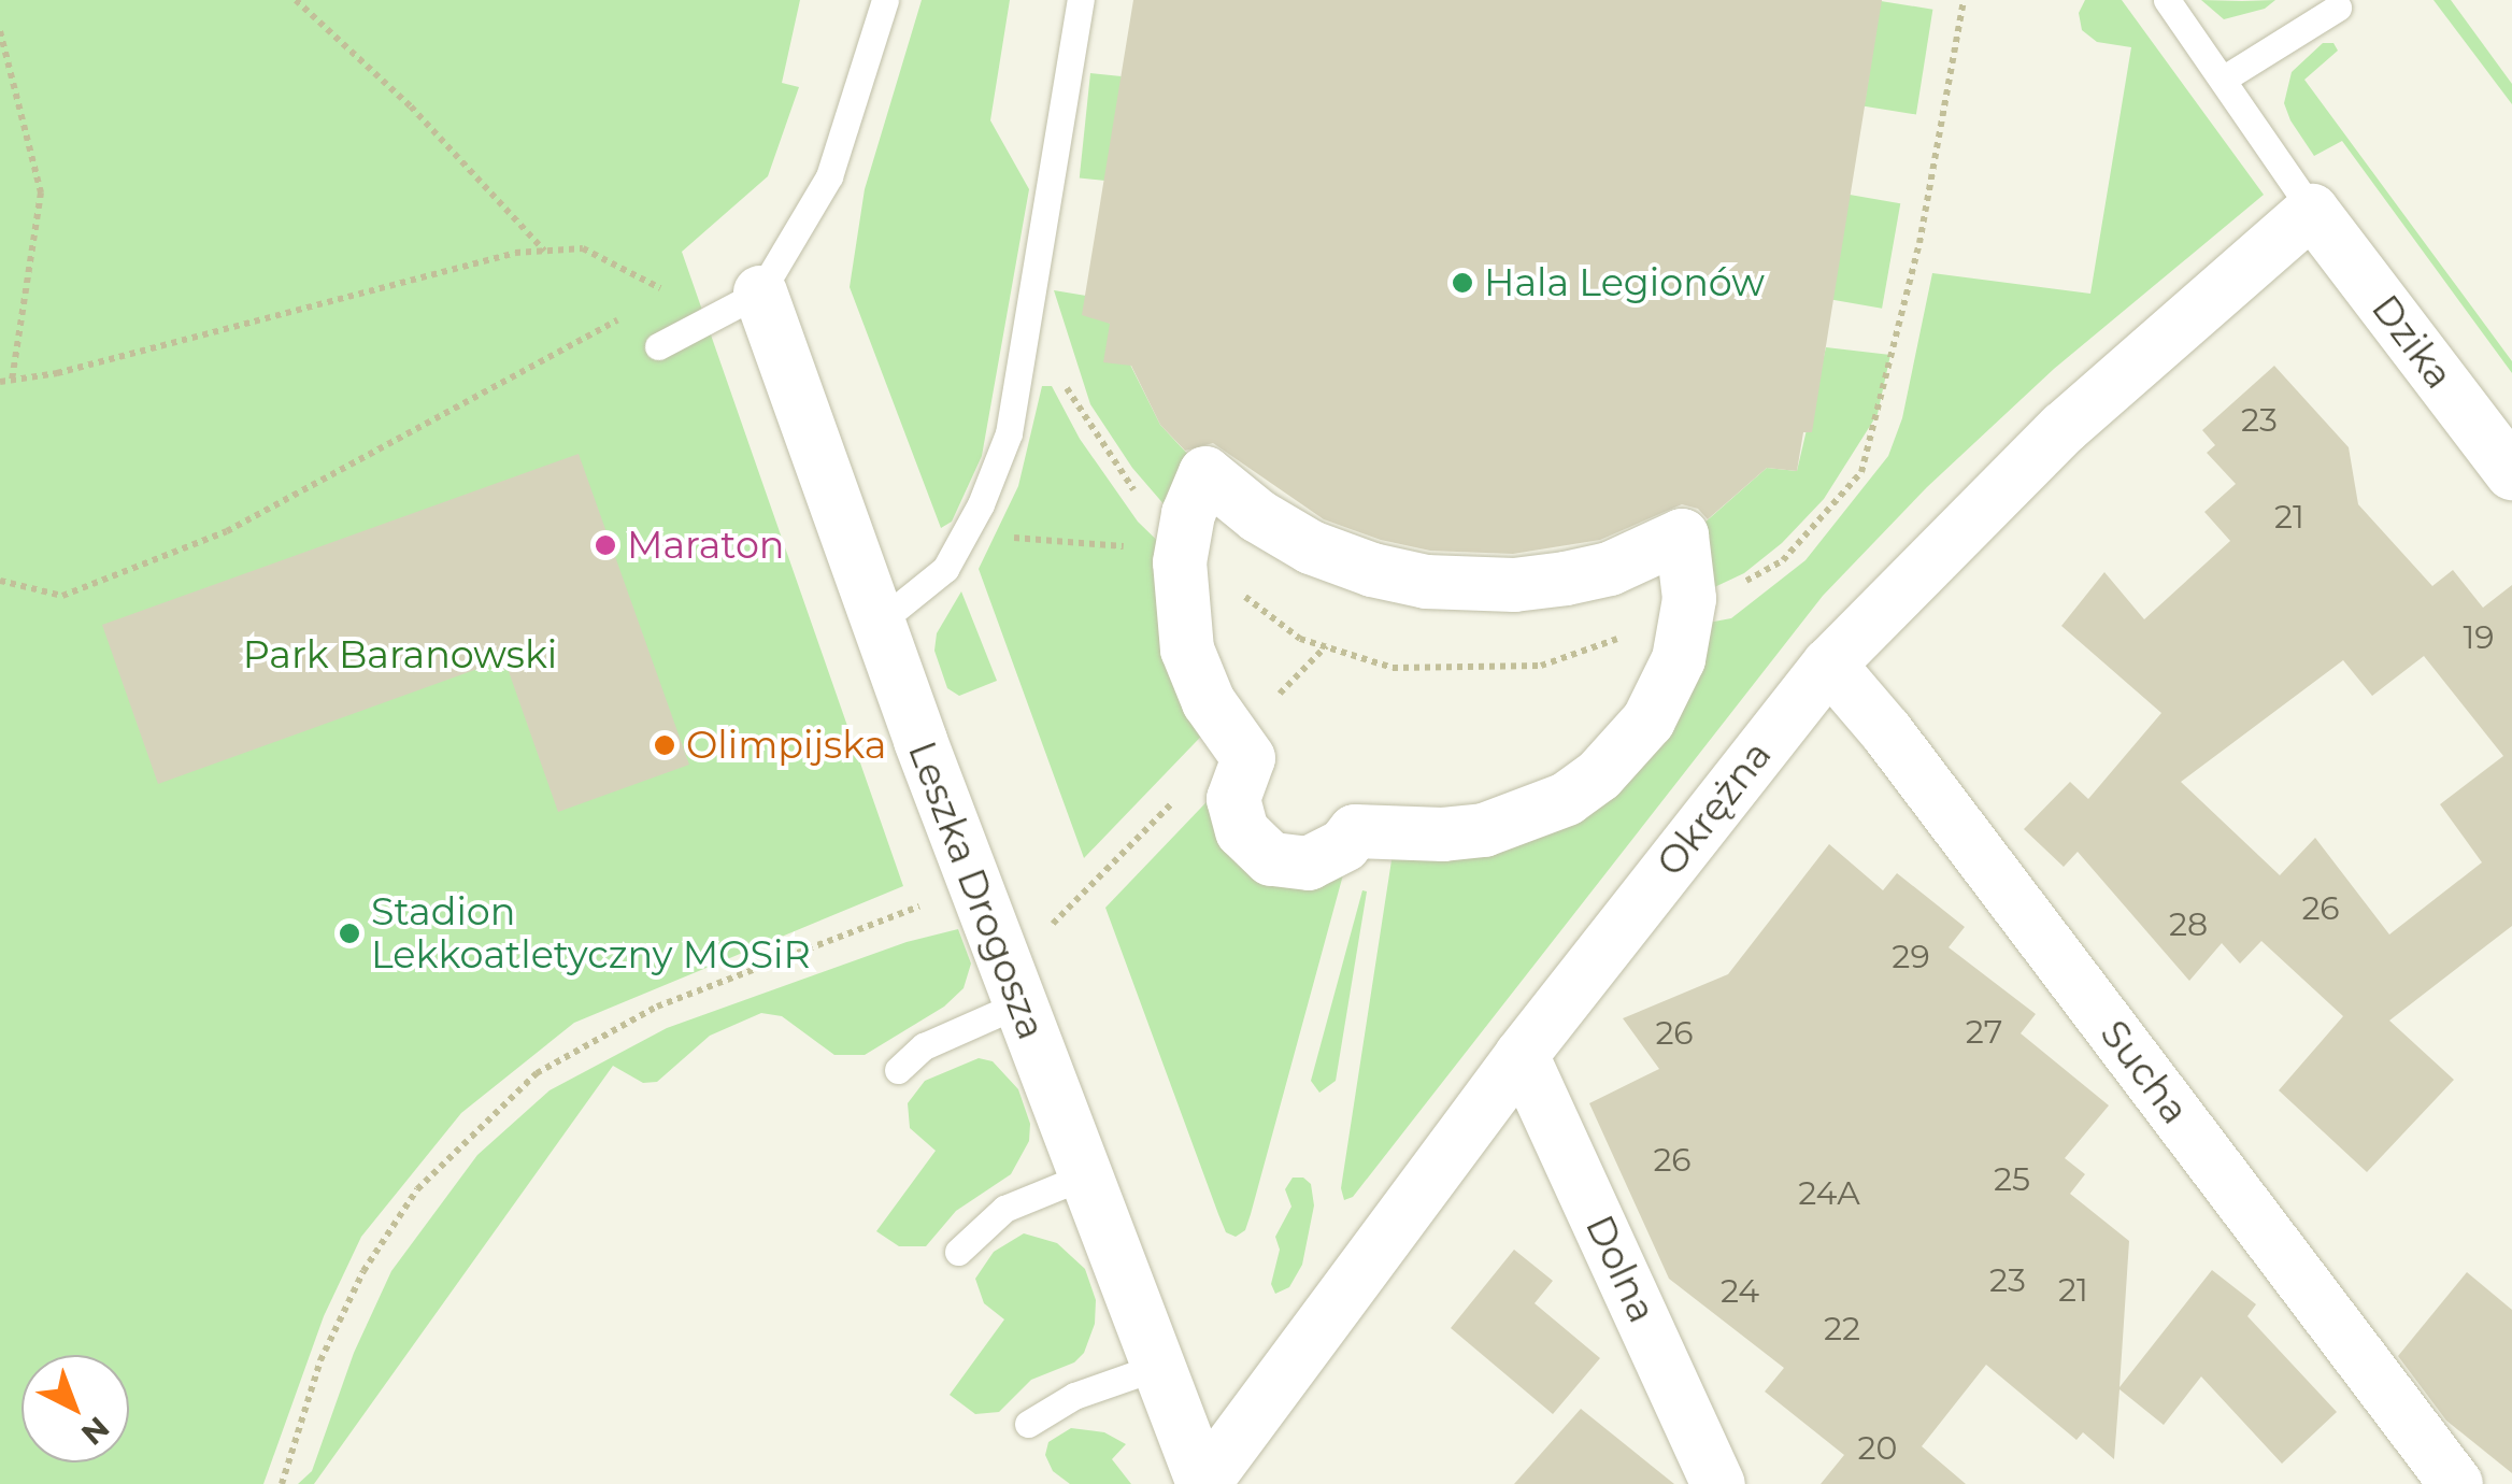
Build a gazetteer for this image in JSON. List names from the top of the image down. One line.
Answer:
{"streets":{"street":["Dzika","Okrężna","Leszka Drogosza","Sucha","Dolna"]},"crossings":[["Dzika","Okrężna"],["Okrężna","Leszka Drogosza"],["Okrężna","Sucha"],["Okrężna","Dolna"]],"parks":["Park Baranowski"],"places":["Hala Legionów","Maraton","Olimpijska","Stadion Lekkoatletyczny MOSiR"],"house_numbers":["23","21","19","26","28","29","27","26","26","25","24A","23","21","24","22","20"],"north":"bottom right"}
